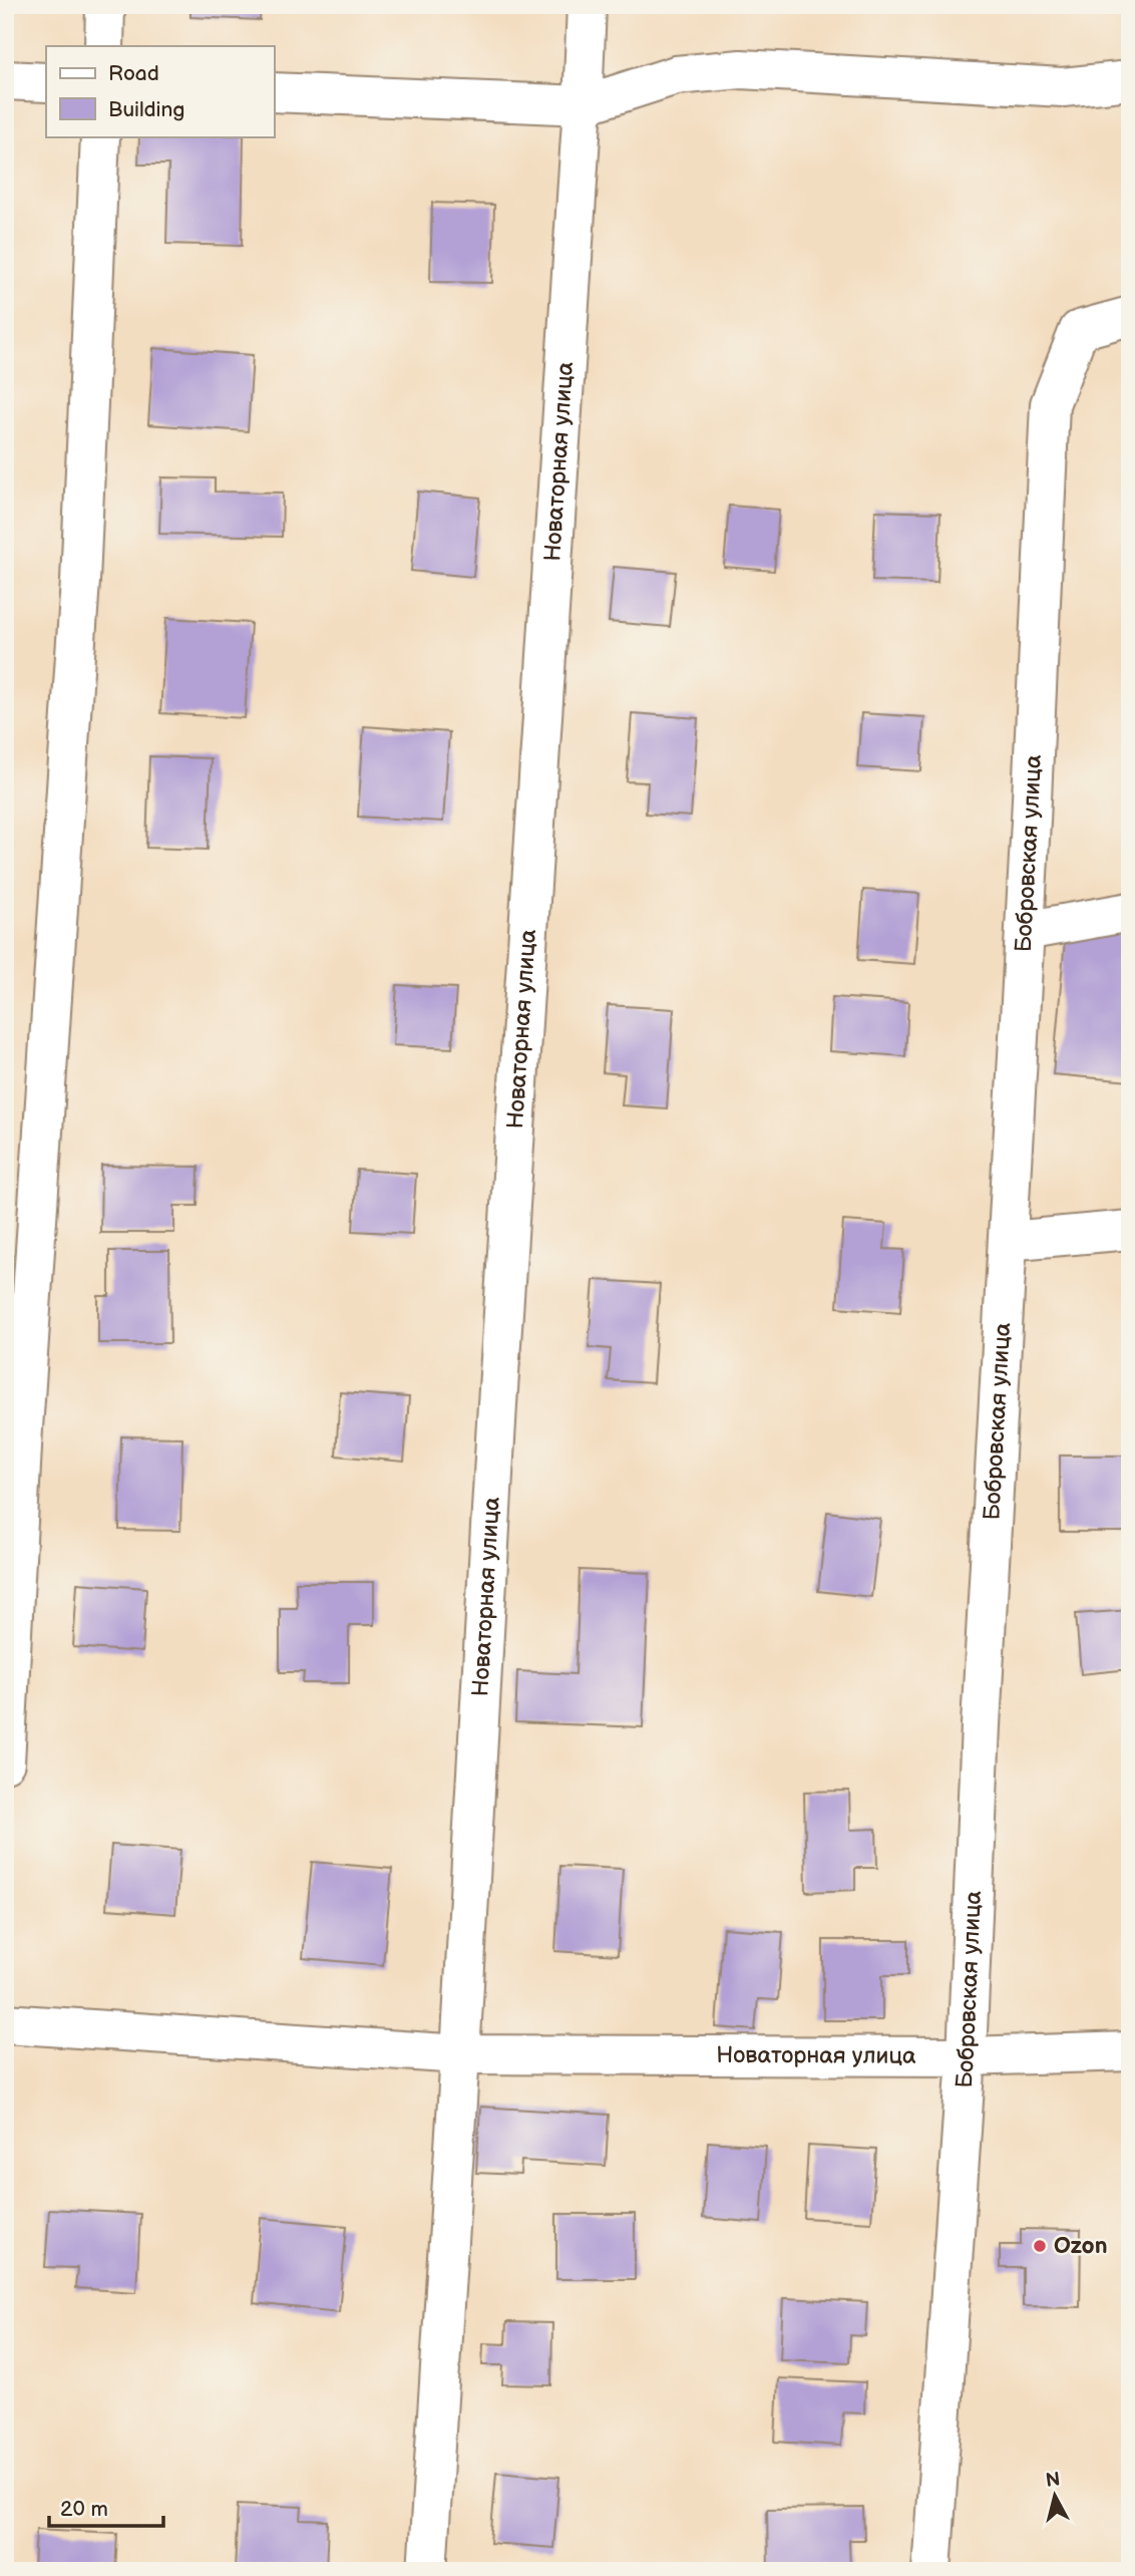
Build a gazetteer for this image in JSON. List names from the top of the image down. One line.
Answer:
{"streets":{"street":["Новаторная улица","Бобровская улица"]},"crossings":[["Новаторная улица","Бобровская улица"]],"places":["Ozon"],"legend":["Road","Building"],"scale_bar":"20 m","north":"top"}
